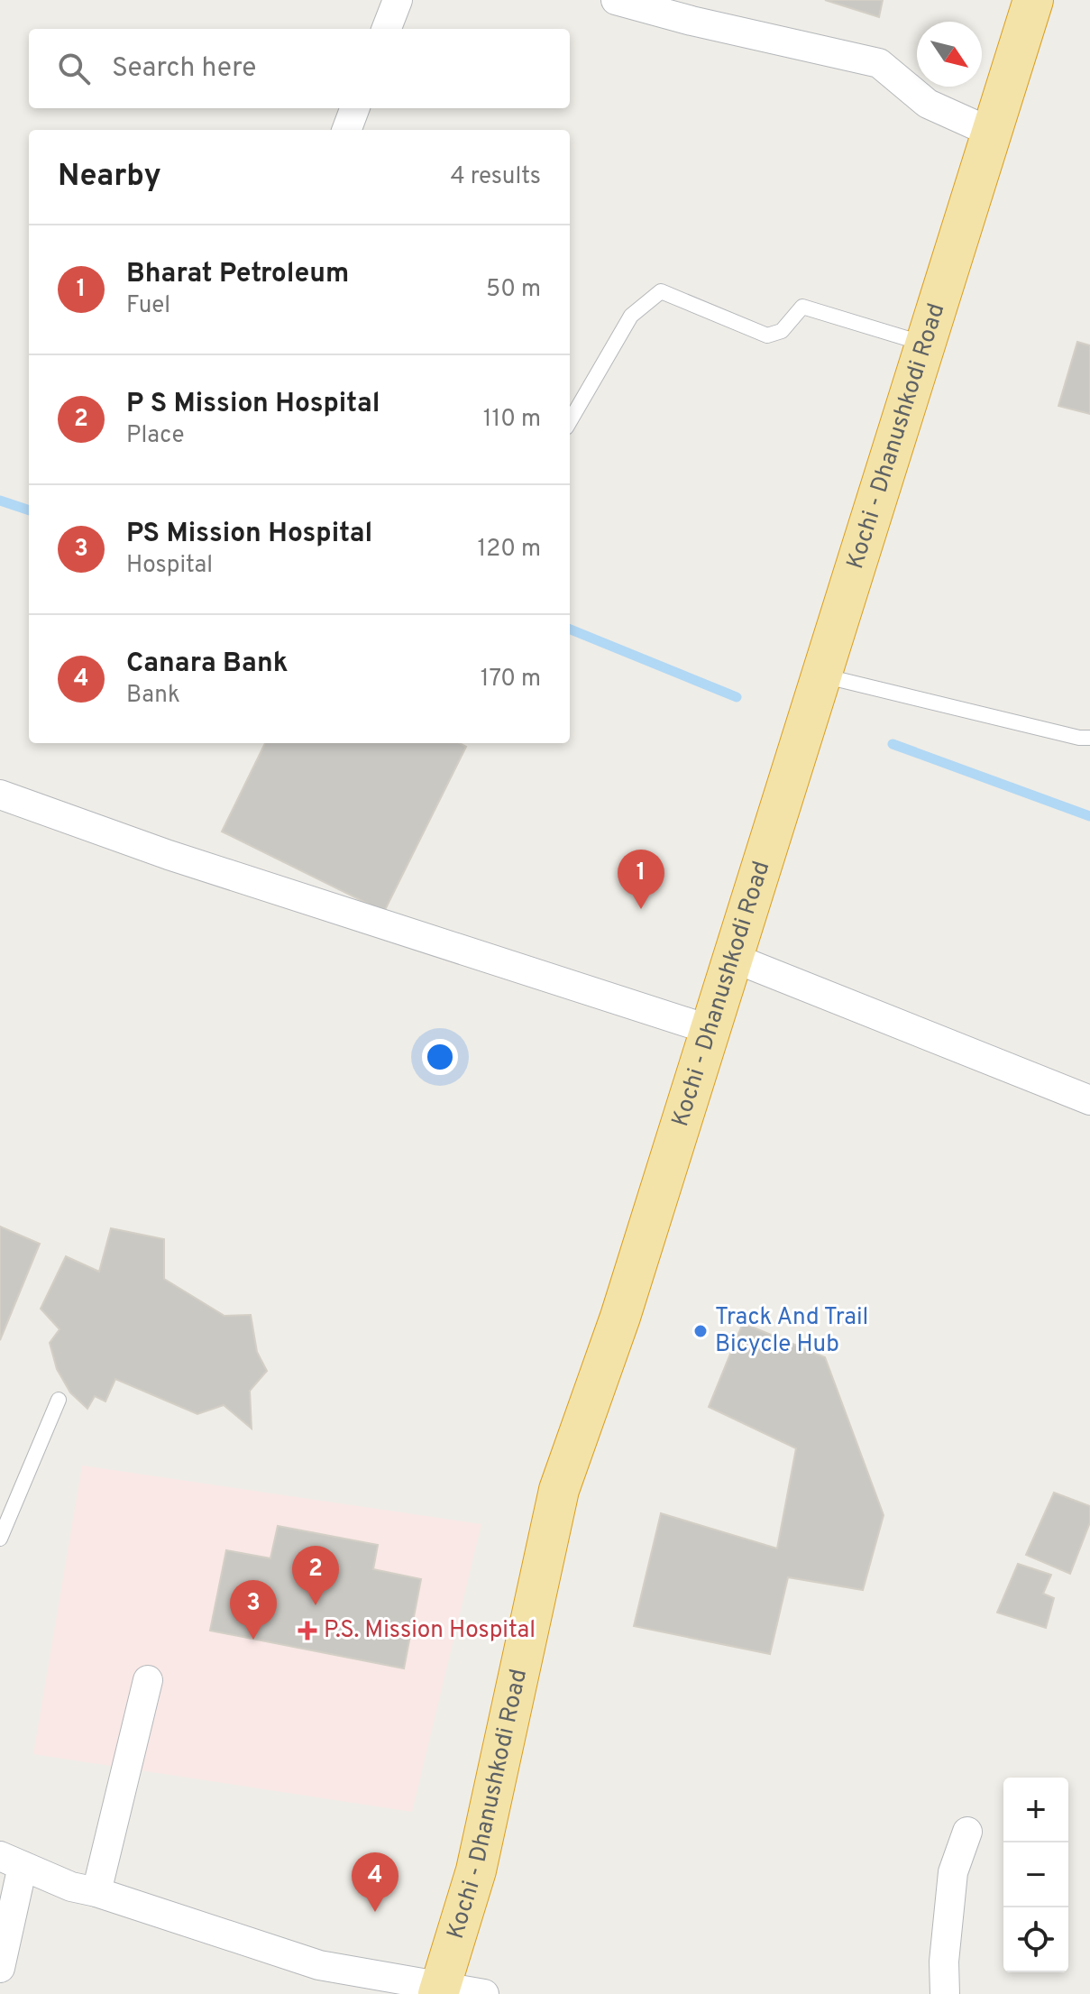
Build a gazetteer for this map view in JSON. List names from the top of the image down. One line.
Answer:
{"streets":{"highway":["Kochi - Dhanushkodi Road"]},"places":{"other":["Track And Trail Bicycle Hub"],"health":["P.S. Mission Hospital"]},"north":"bottom right","page":{"search":"Search here","heading":["Nearby","4 results"],"list":[{"mark":"1","name":"Bharat Petroleum","note":"Fuel","value":"50 m"},{"mark":"2","name":"P S Mission Hospital","note":"Place","value":"110 m"},{"mark":"3","name":"PS Mission Hospital","note":"Hospital","value":"120 m"},{"mark":"4","name":"Canara Bank","note":"Bank","value":"170 m"}],"pins":["1","2","3","4"],"map_buttons":["+","−"]}}
